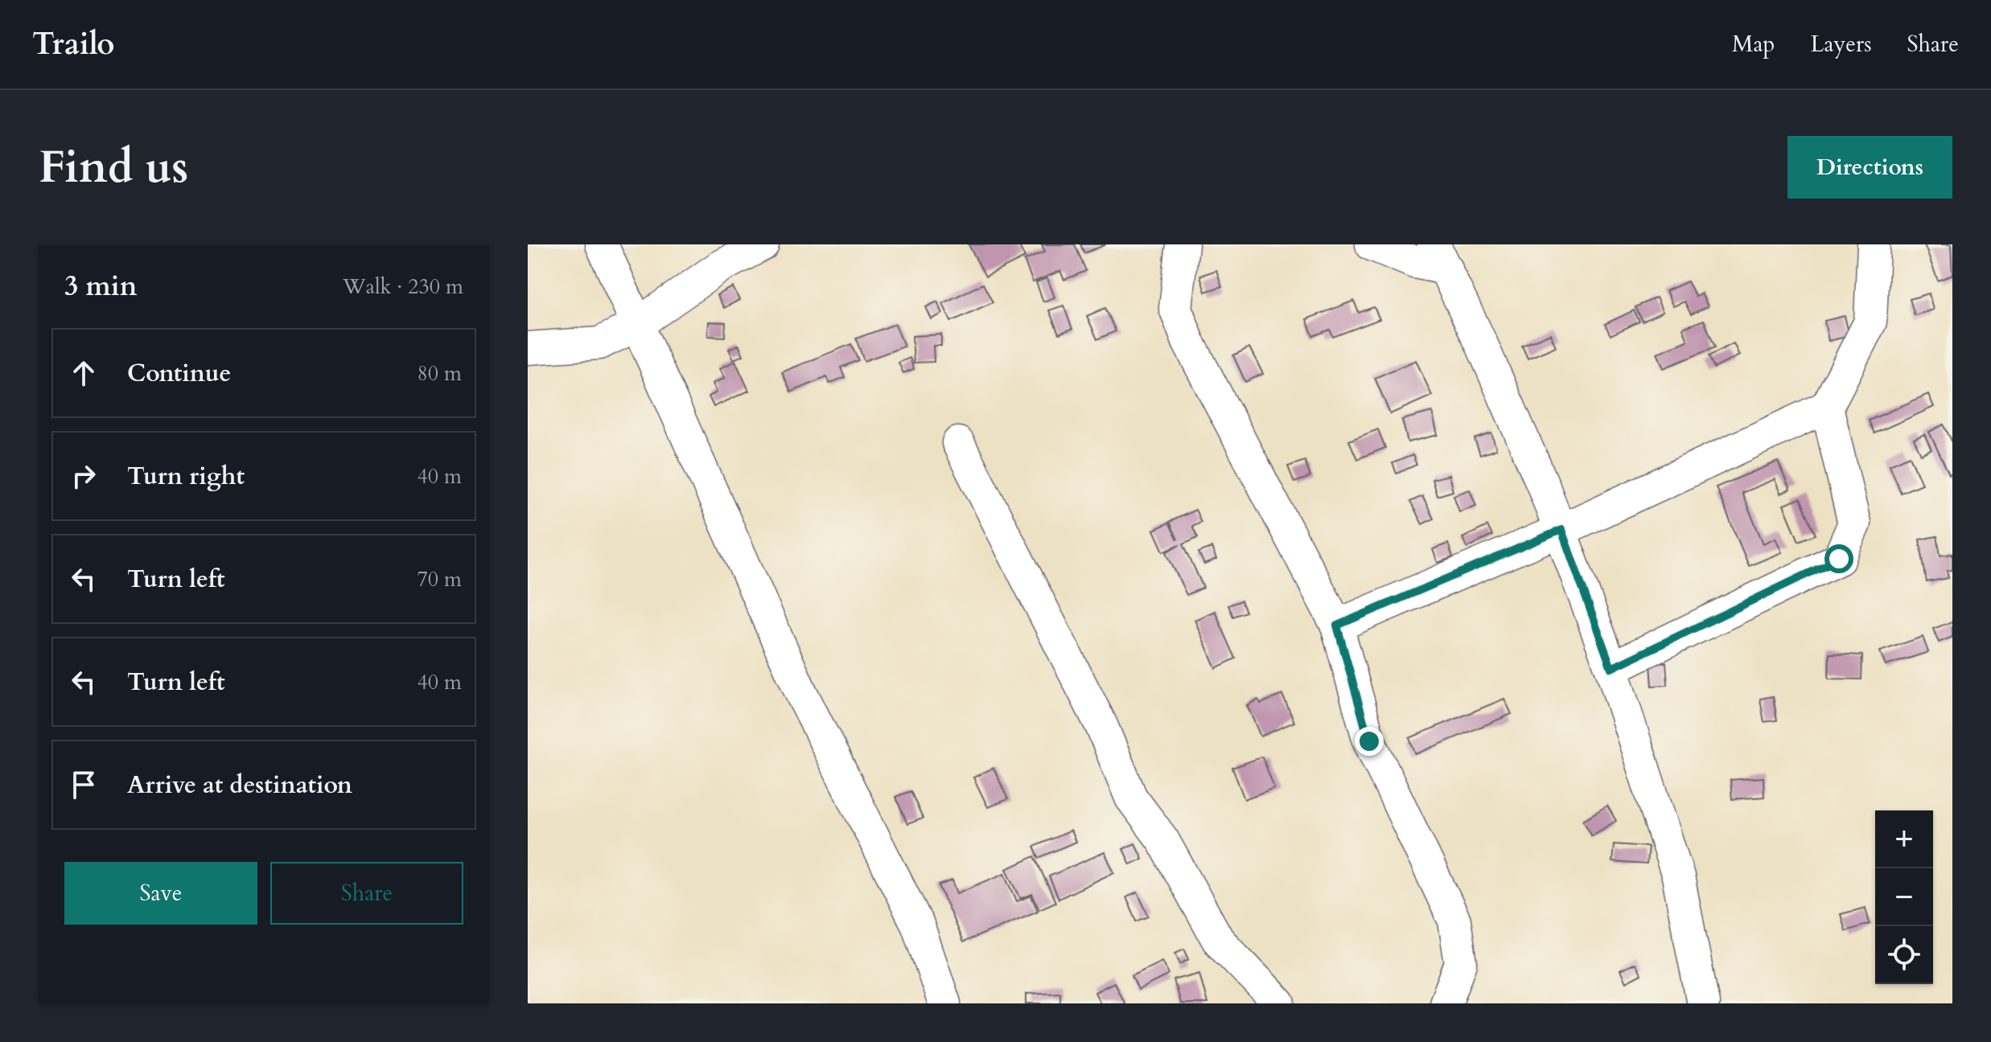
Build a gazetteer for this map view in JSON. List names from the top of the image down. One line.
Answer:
{"page":{"header":"Trailo","nav":["Map","Layers","Share"],"buttons":["Directions",["Save","Share"]],"title":"Find us","heading":["3 min","Walk · 230 m"],"list":[["Continue","80 m"],["Turn right","40 m"],["Turn left","70 m"],["Turn left","40 m"],"Arrive at destination"],"map_buttons":["+","−"]}}
